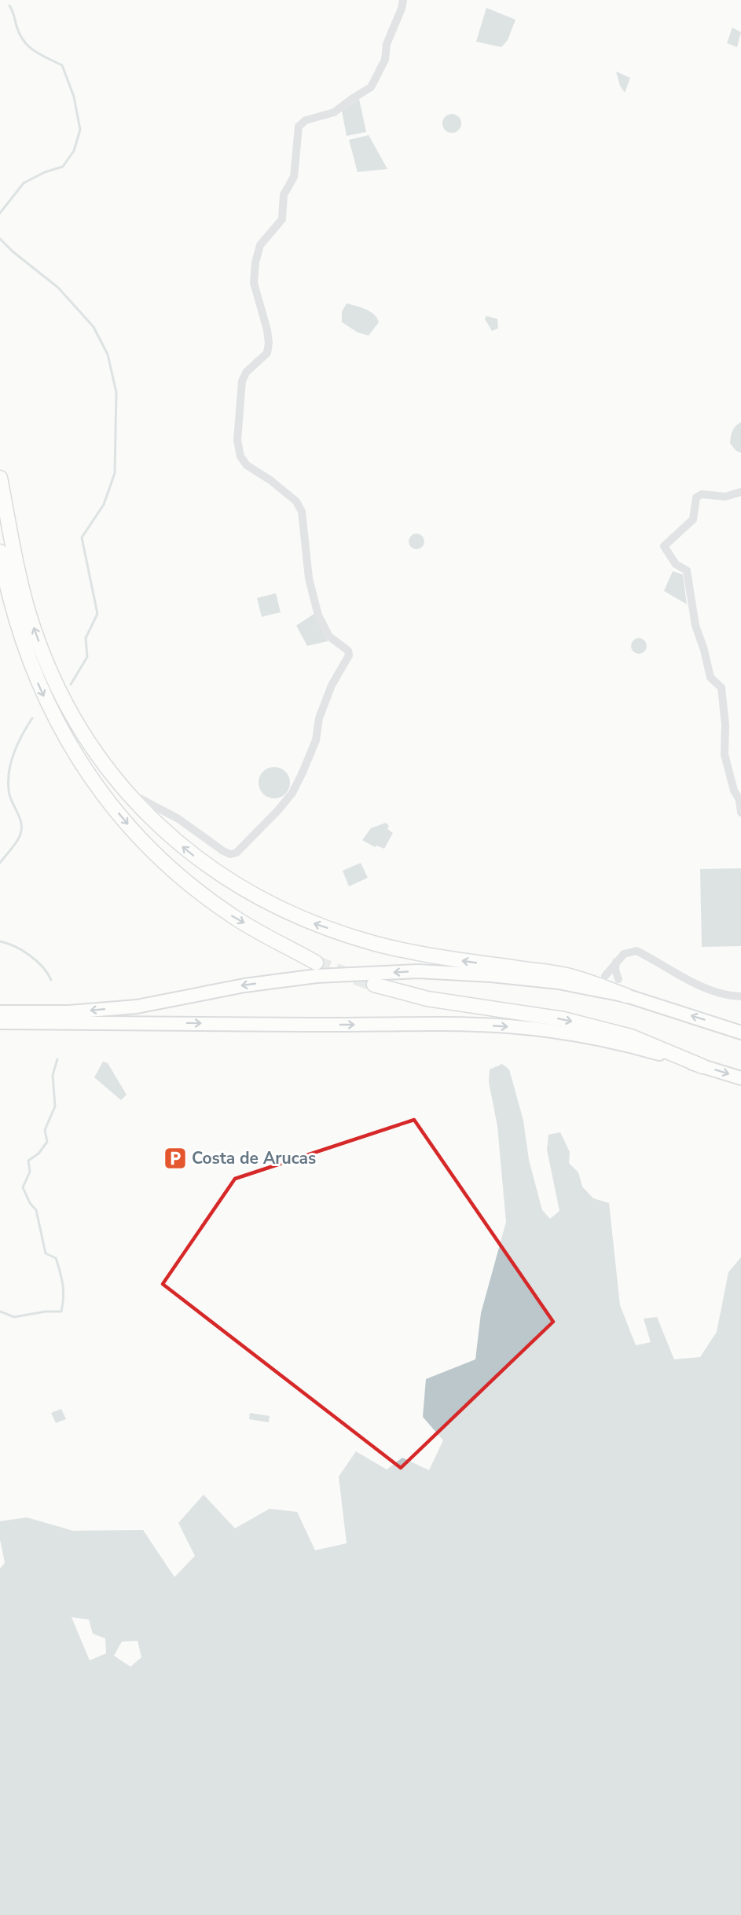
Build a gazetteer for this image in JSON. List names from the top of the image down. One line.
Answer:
{"places":{"parking":["Costa de Arucas"]}}
